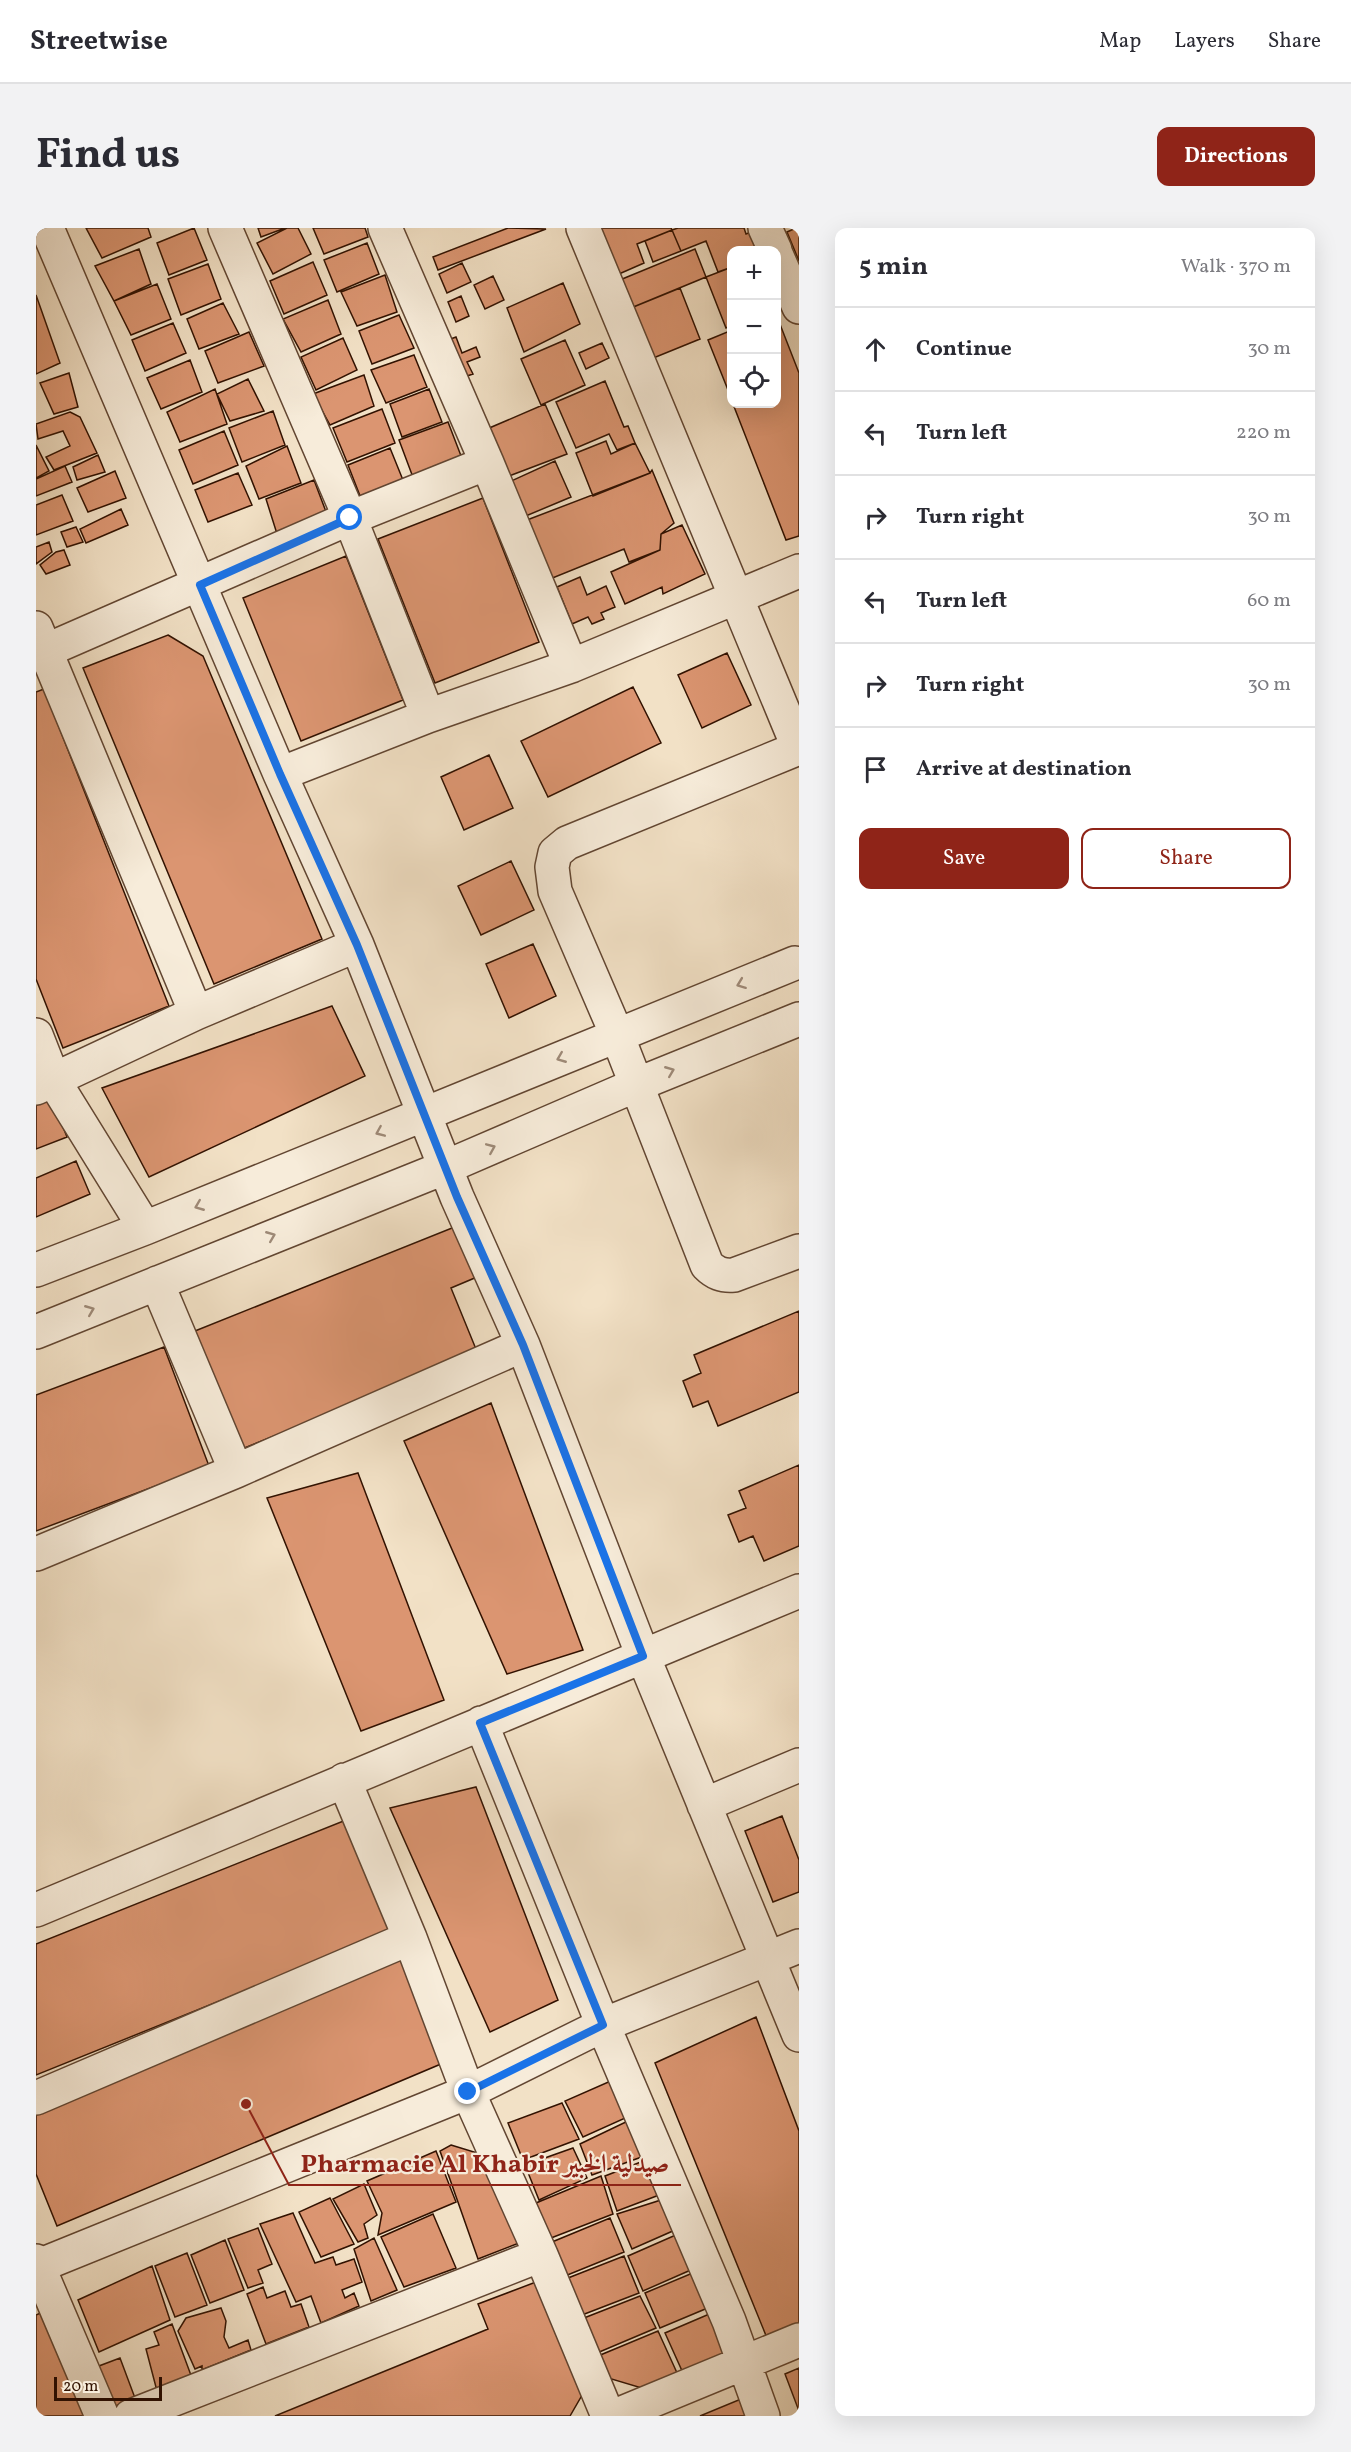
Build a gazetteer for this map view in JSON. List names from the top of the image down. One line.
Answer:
{"places":["Pharmacie Al Khabir صيدلية الخبير"],"scale_bar":"20 m","page":{"header":"Streetwise","nav":["Map","Layers","Share"],"title":"Find us","buttons":["Directions",["Save","Share"]],"heading":["5 min","Walk · 370 m"],"map_buttons":["+","−"],"list":[["Continue","30 m"],["Turn left","220 m"],["Turn right","30 m"],["Turn left","60 m"],["Turn right","30 m"],"Arrive at destination"],"scale":"20 m"}}
